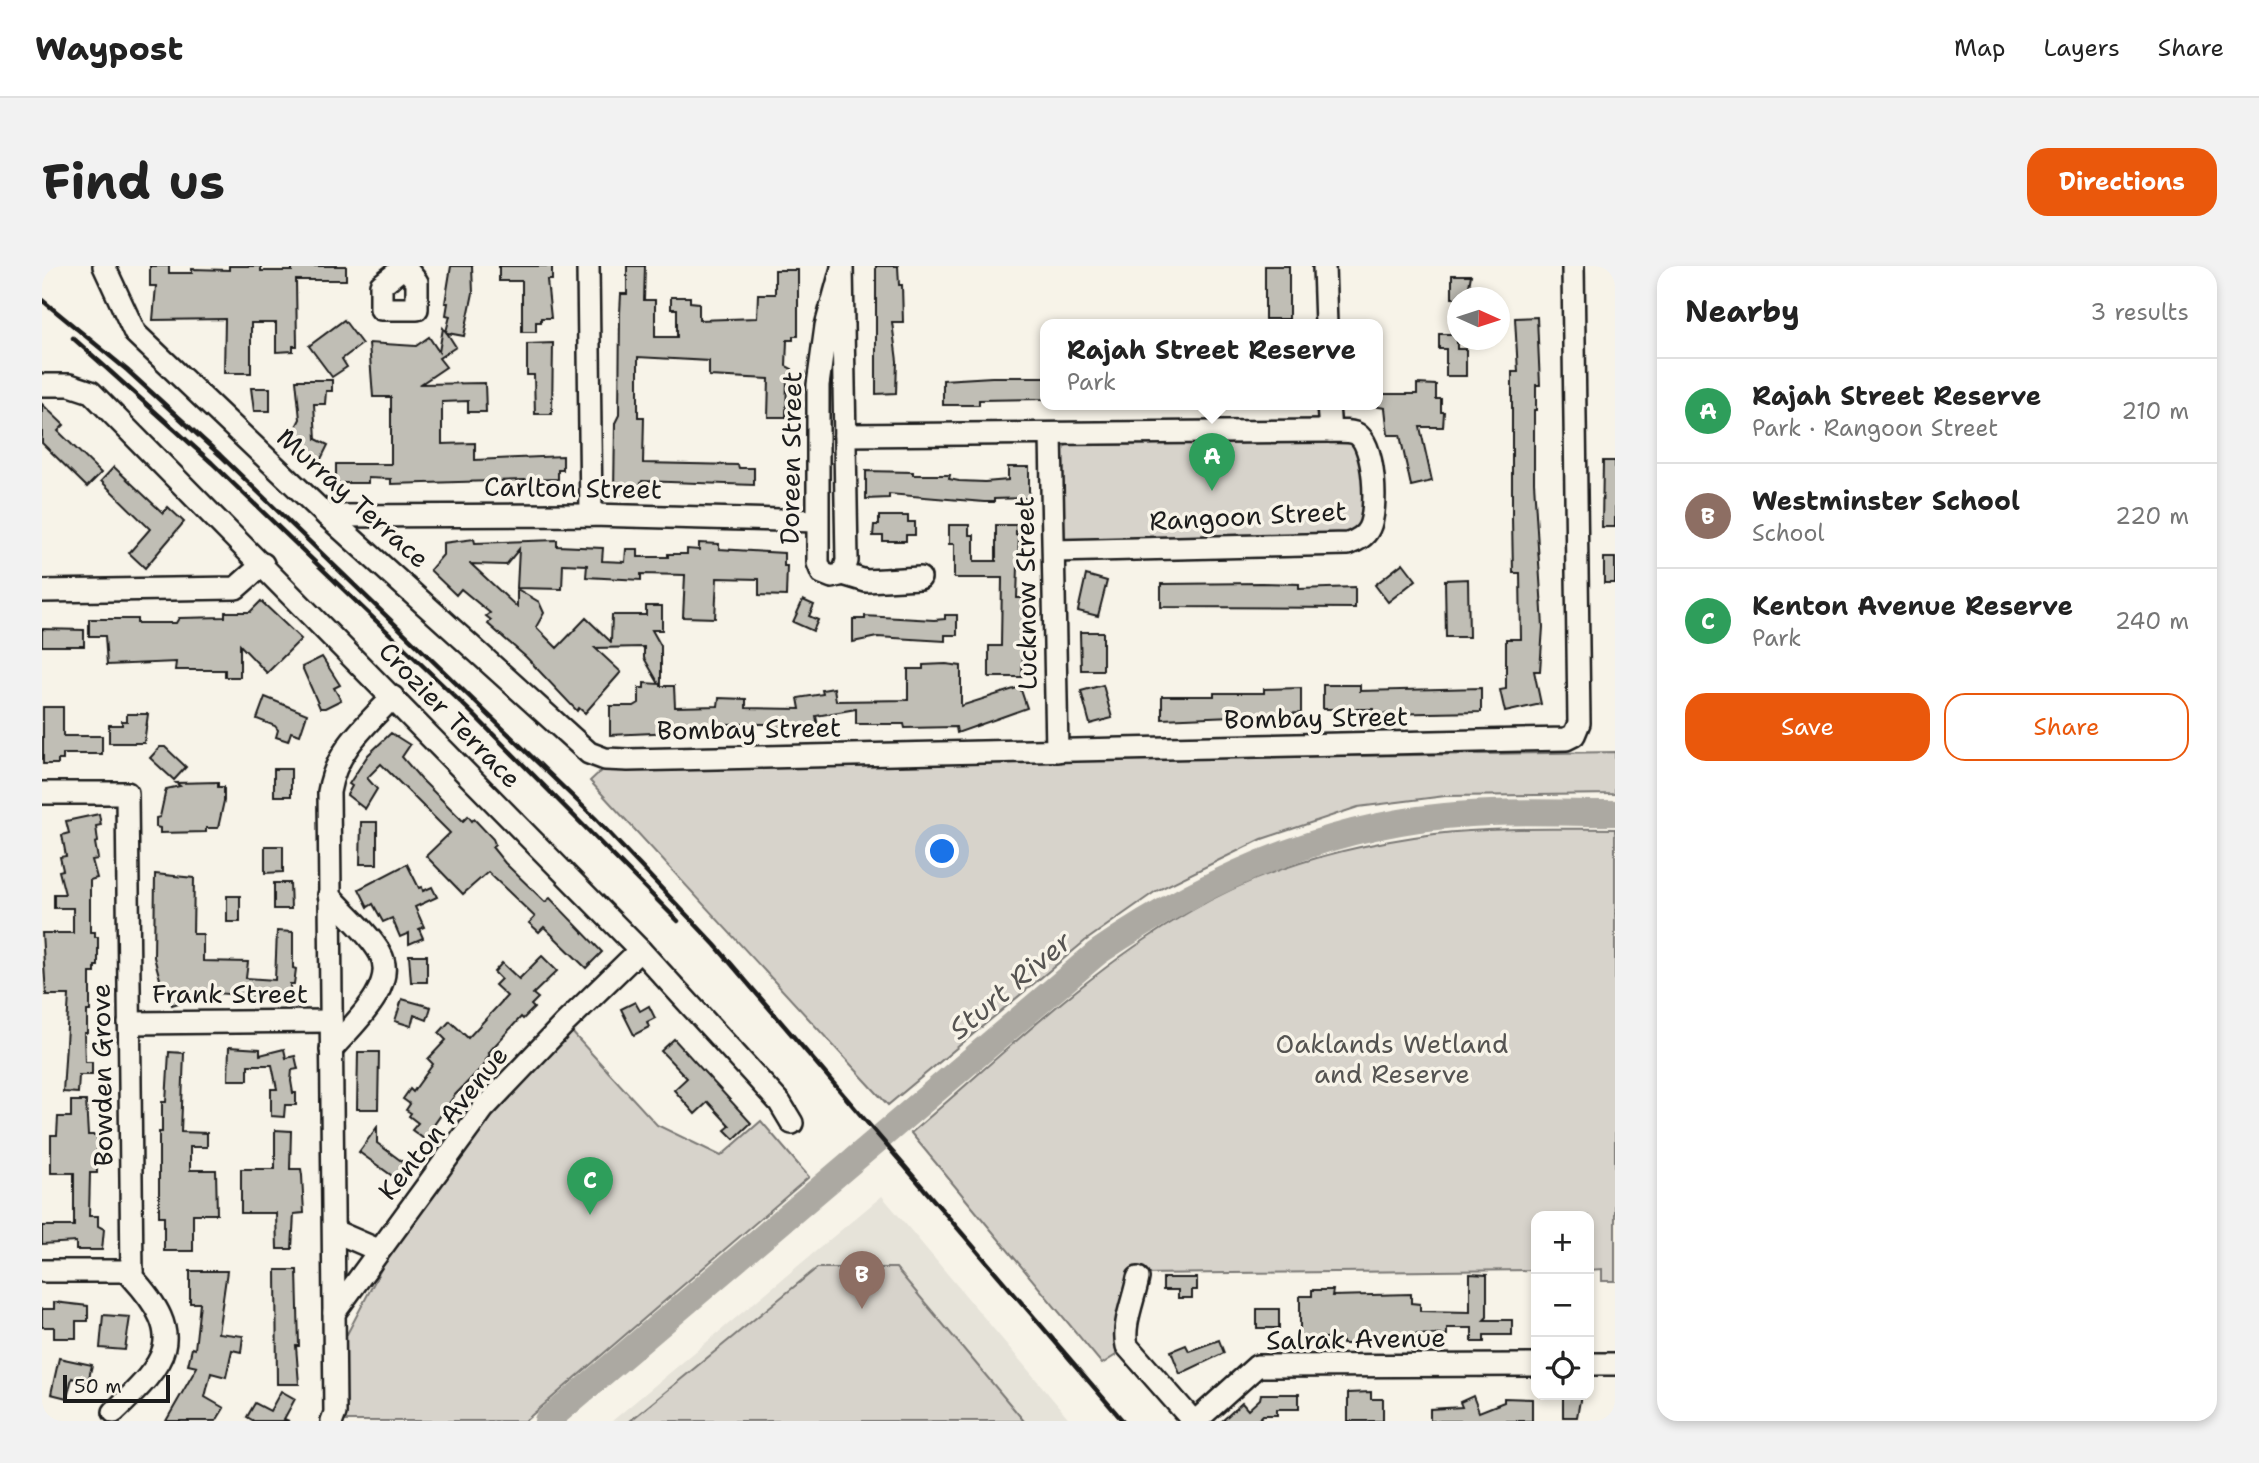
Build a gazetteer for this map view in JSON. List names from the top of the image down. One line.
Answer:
{"streets":{"street":["Doreen Street","Carlton Street","Murray Terrace","Rangoon Street","Lucknow Street","Crozier Terrace","Bombay Street","Frank Street","Bowden Grove","Kenton Avenue","Salrak Avenue"]},"crossings":[["Doreen Street","Carlton Street"],["Doreen Street","Rangoon Street"],["Carlton Street","Murray Terrace"],["Murray Terrace","Bombay Street"],["Rangoon Street","Lucknow Street"],["Lucknow Street","Bombay Street"],["Crozier Terrace","Kenton Avenue"],["Frank Street","Bowden Grove"]],"water":["Sturt River"],"parks":["Oaklands Wetland and Reserve"],"scale_bar":"50 m","north":"right","page":{"header":"Waypost","nav":["Map","Layers","Share"],"buttons":["Directions",["Save","Share"]],"title":"Find us","heading":["Nearby","3 results"],"popup":["Rajah Street Reserve","Park"],"list":[{"mark":"A","name":"Rajah Street Reserve","note":"Park · Rangoon Street","value":"210 m"},{"mark":"B","name":"Westminster School","note":"School","value":"220 m"},{"mark":"C","name":"Kenton Avenue Reserve","note":"Park","value":"240 m"}],"pins":["A","C","B"],"map_buttons":["+","−"],"scale":"50 m"}}
